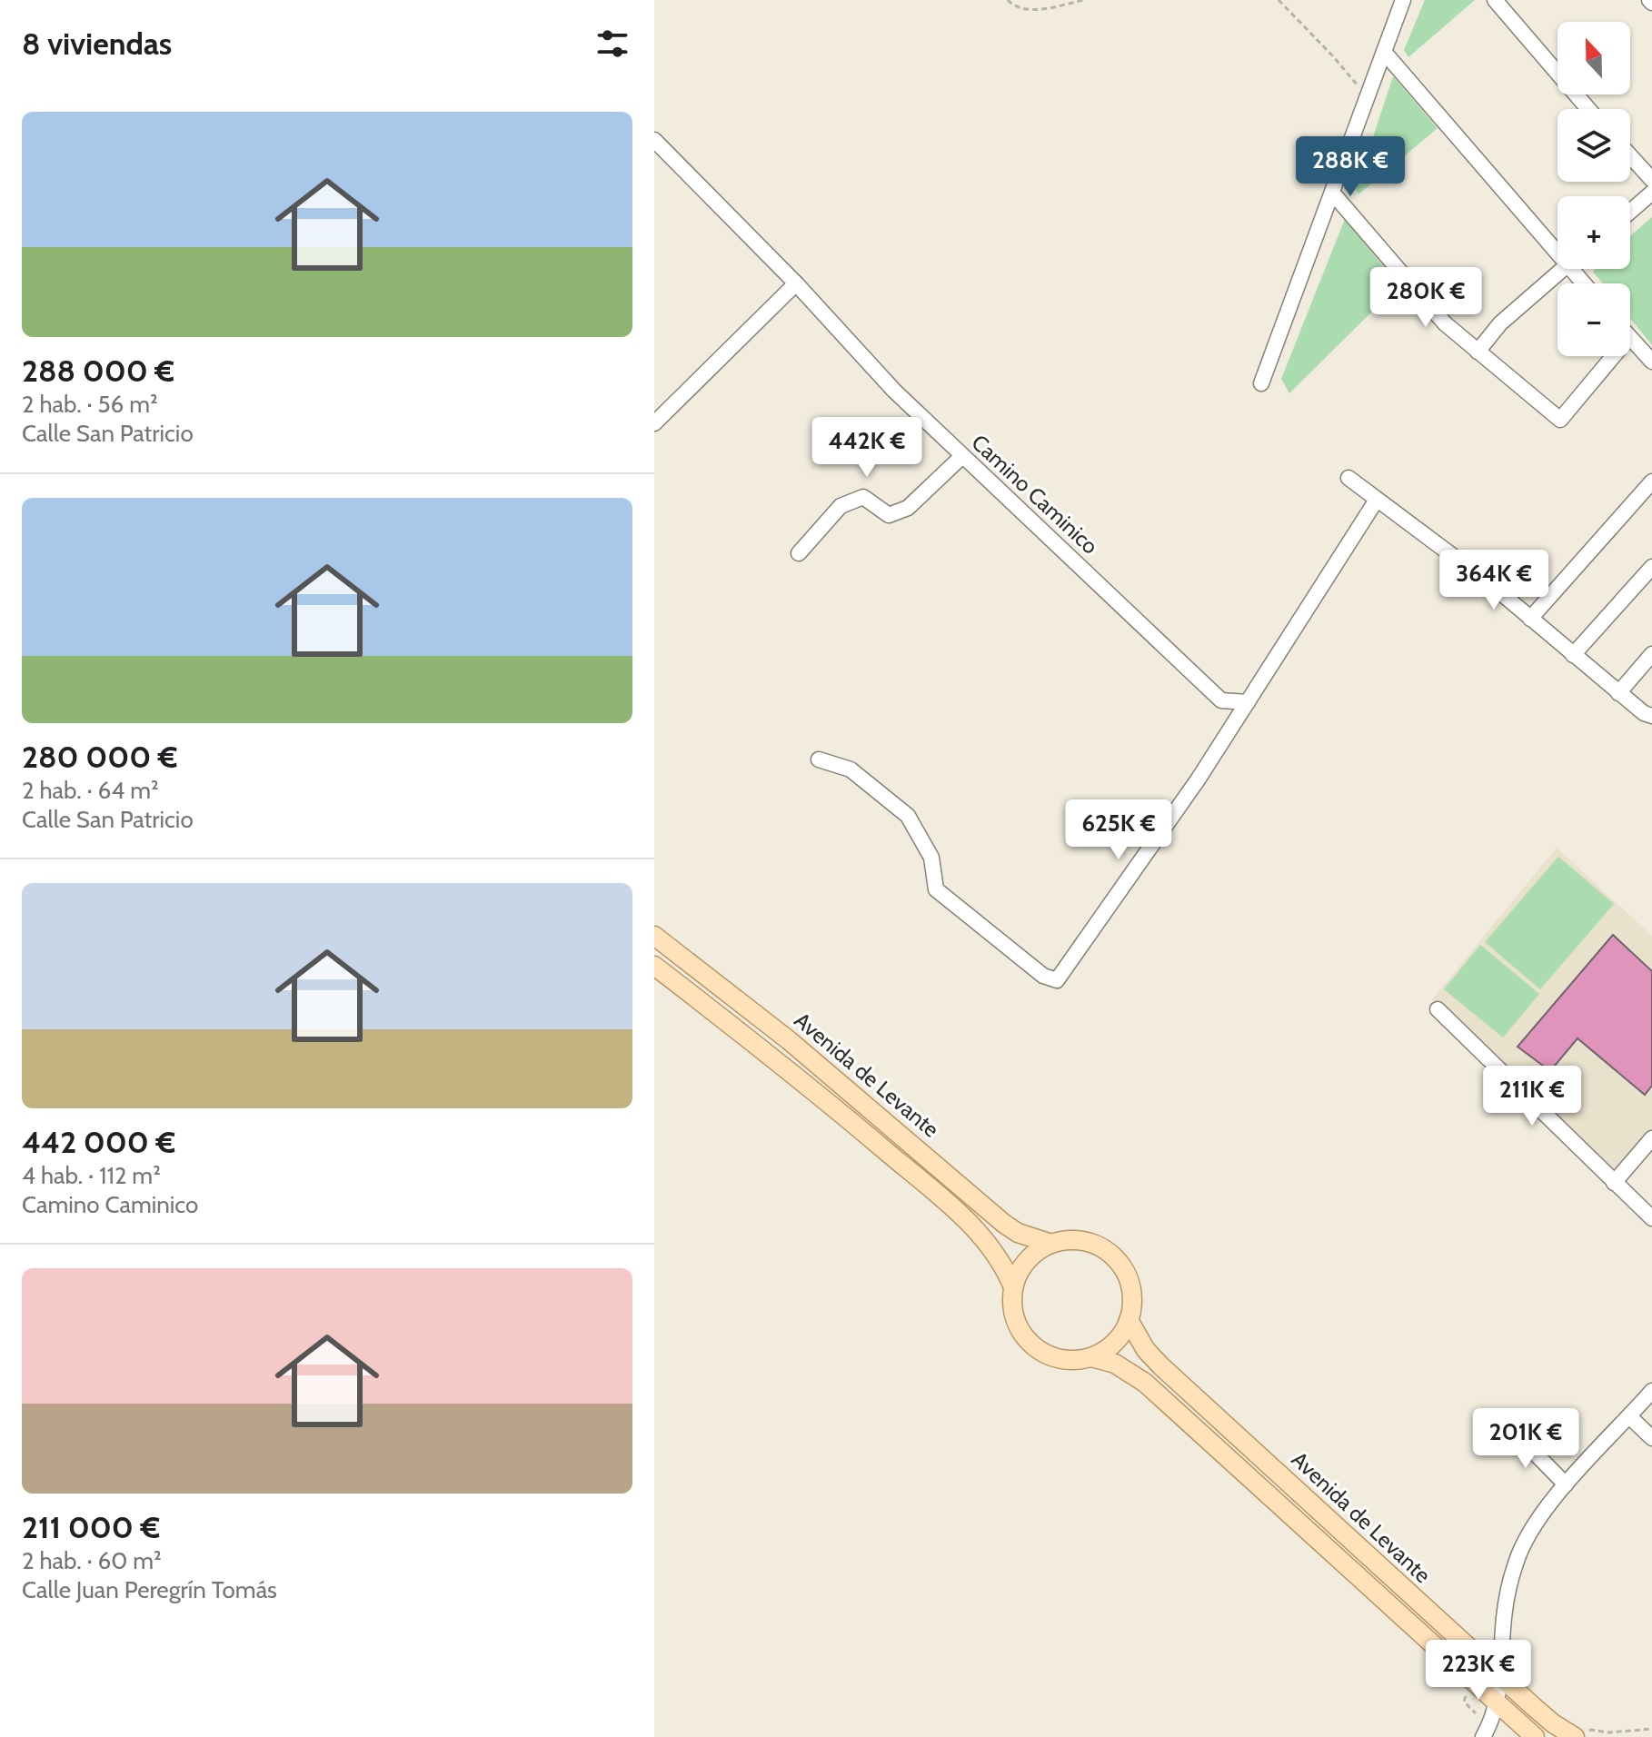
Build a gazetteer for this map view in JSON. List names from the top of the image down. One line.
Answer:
{"streets":{"main road":["Avenida de Levante"],"street":["Camino Caminico"]},"north":"top","page":{"heading":"8 viviendas","map_buttons":["+","−"],"list":[{"name":"288 000 €","note":"2 hab. · 56 m² · Calle San Patricio"},{"name":"280 000 €","note":"2 hab. · 64 m² · Calle San Patricio"},{"name":"442 000 €","note":"4 hab. · 112 m² · Camino Caminico"},{"name":"211 000 €","note":"2 hab. · 60 m² · Calle Juan Peregrín Tomás"}],"price":["288K €","280K €","442K €","364K €","625K €","211K €","201K €","223K €"]}}
